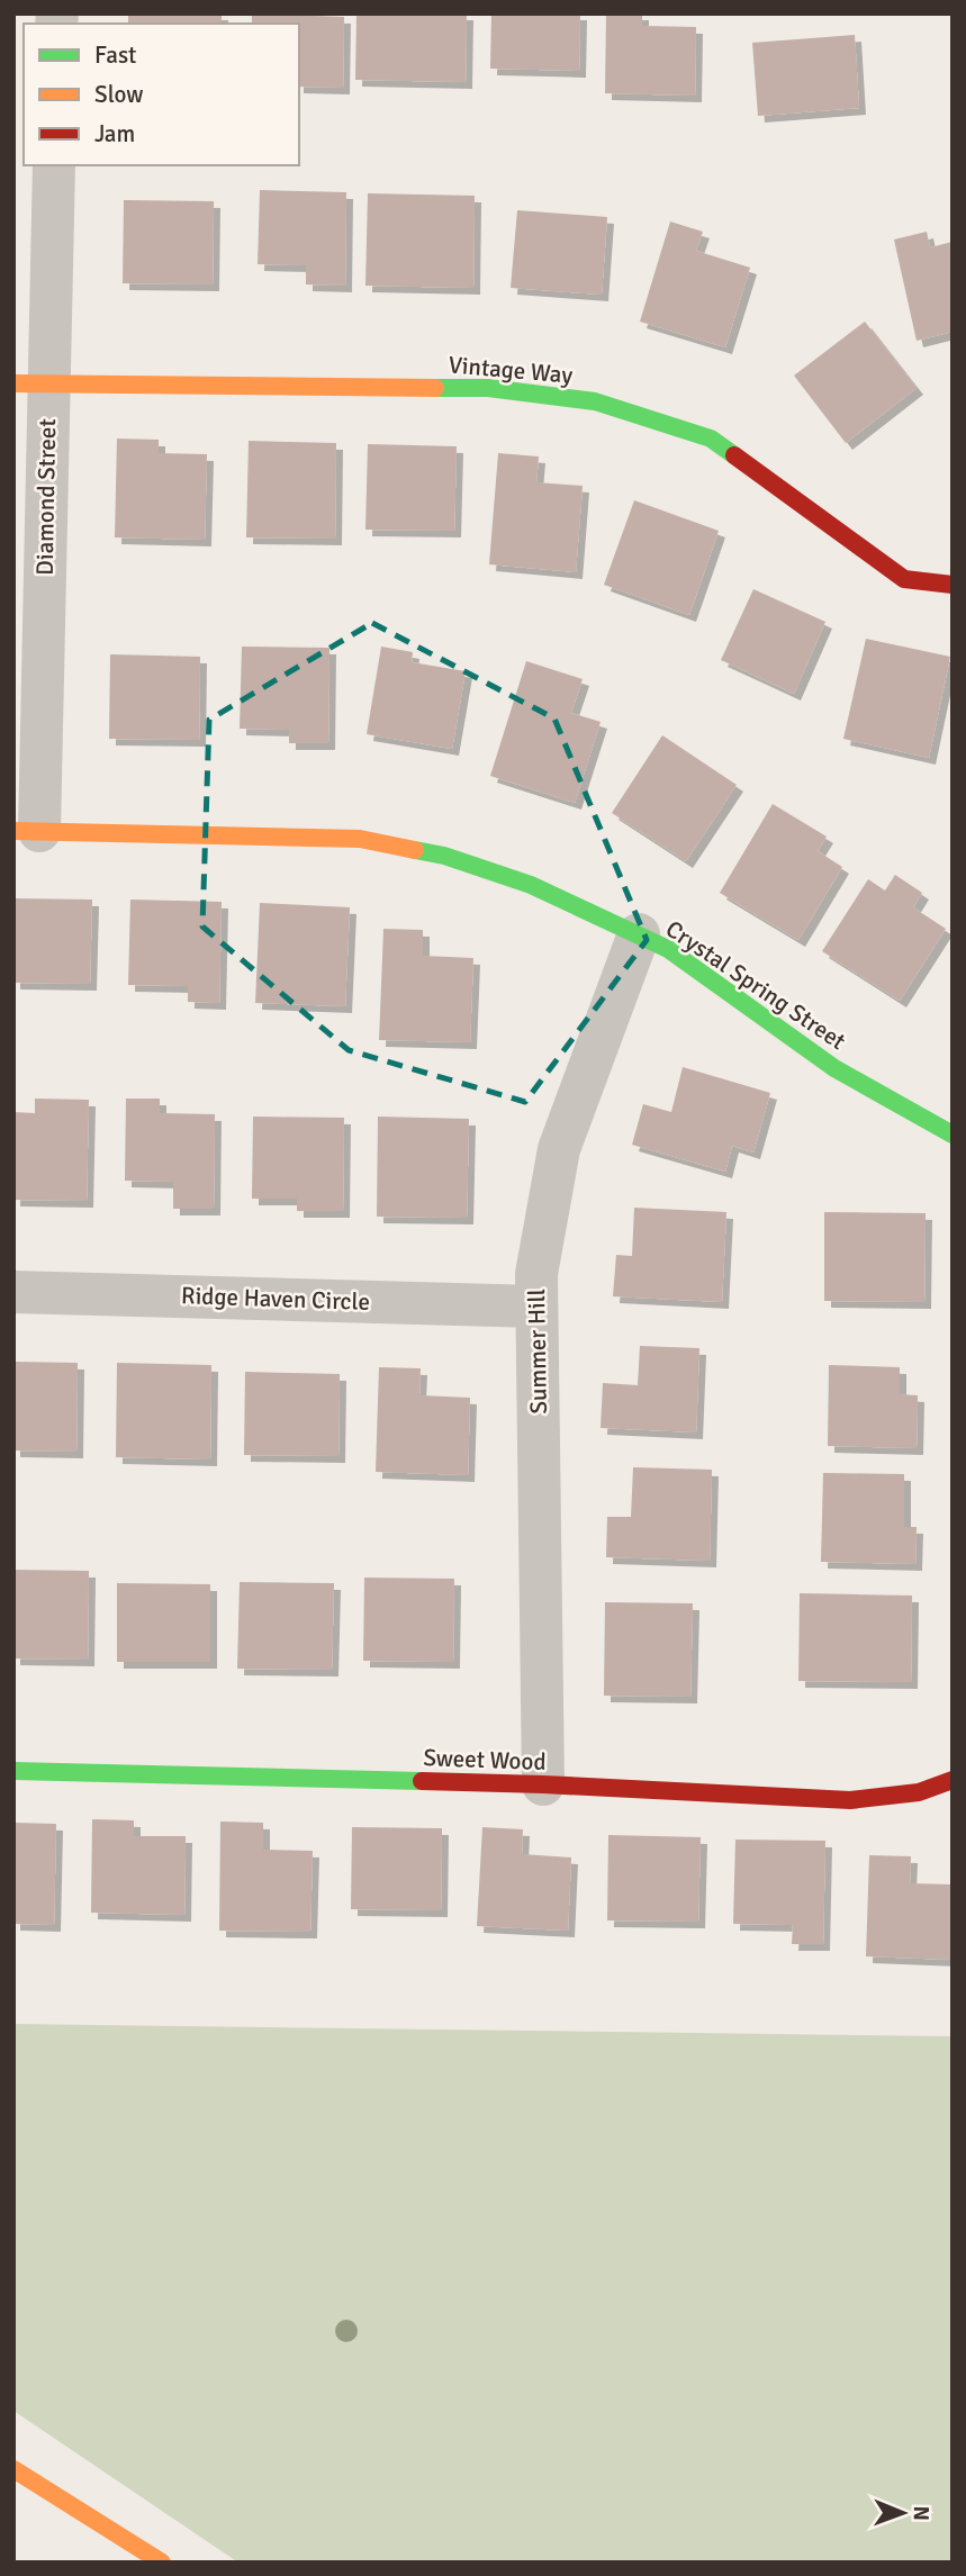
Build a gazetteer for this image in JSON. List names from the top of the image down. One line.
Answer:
{"streets":{"street":["Vintage Way","Diamond Street","Crystal Spring Street","Ridge Haven Circle","Summer Hill","Sweet Wood"]},"crossings":[["Vintage Way","Diamond Street"],["Diamond Street","Crystal Spring Street"],["Crystal Spring Street","Summer Hill"],["Ridge Haven Circle","Summer Hill"],["Summer Hill","Sweet Wood"]],"legend":["Fast","Slow","Jam"],"north":"right"}
